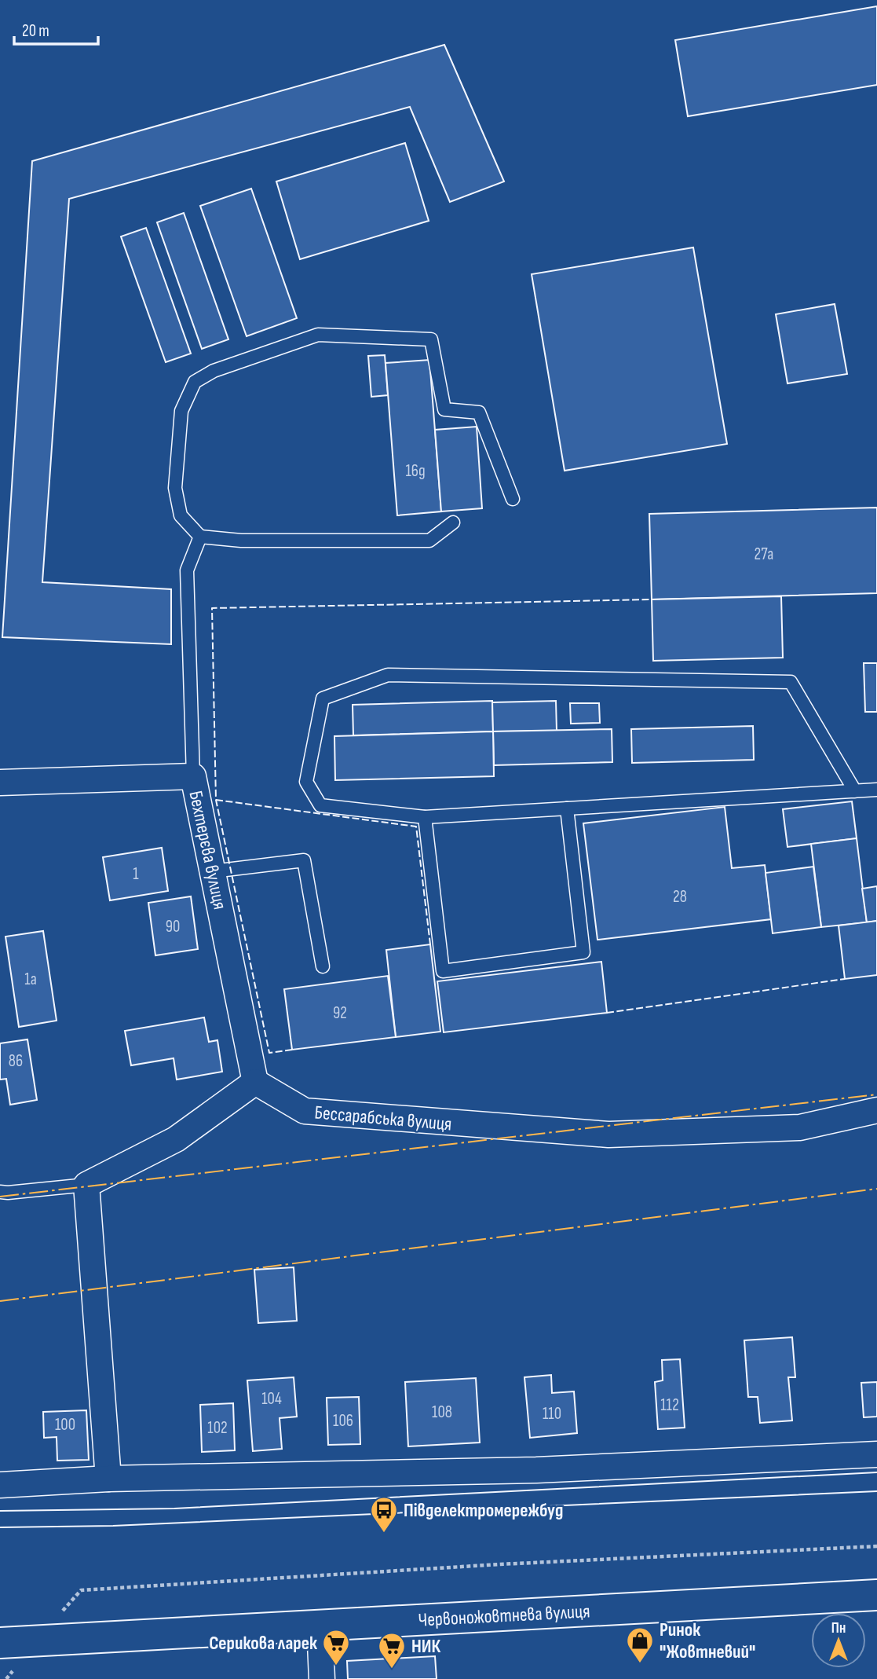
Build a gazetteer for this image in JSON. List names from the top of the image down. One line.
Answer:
{"streets":{"main road":["Червоножовтнева вулиця"],"street":["Бехтерєва вулиця","Бессарабська вулиця"]},"crossings":[["Бехтерєва вулиця","Бессарабська вулиця"]],"places":{"bus stop":["Півделектромережбуд"],"shop":["Ринок \"Жовтневий\""],"supermarket":["Серикова ларек","НИК"]},"house_numbers":["16д","27а","1","28","90","1а","92","86","104","112","108","110","106","100","102"],"scale_bar":"20 m","north":"top"}
